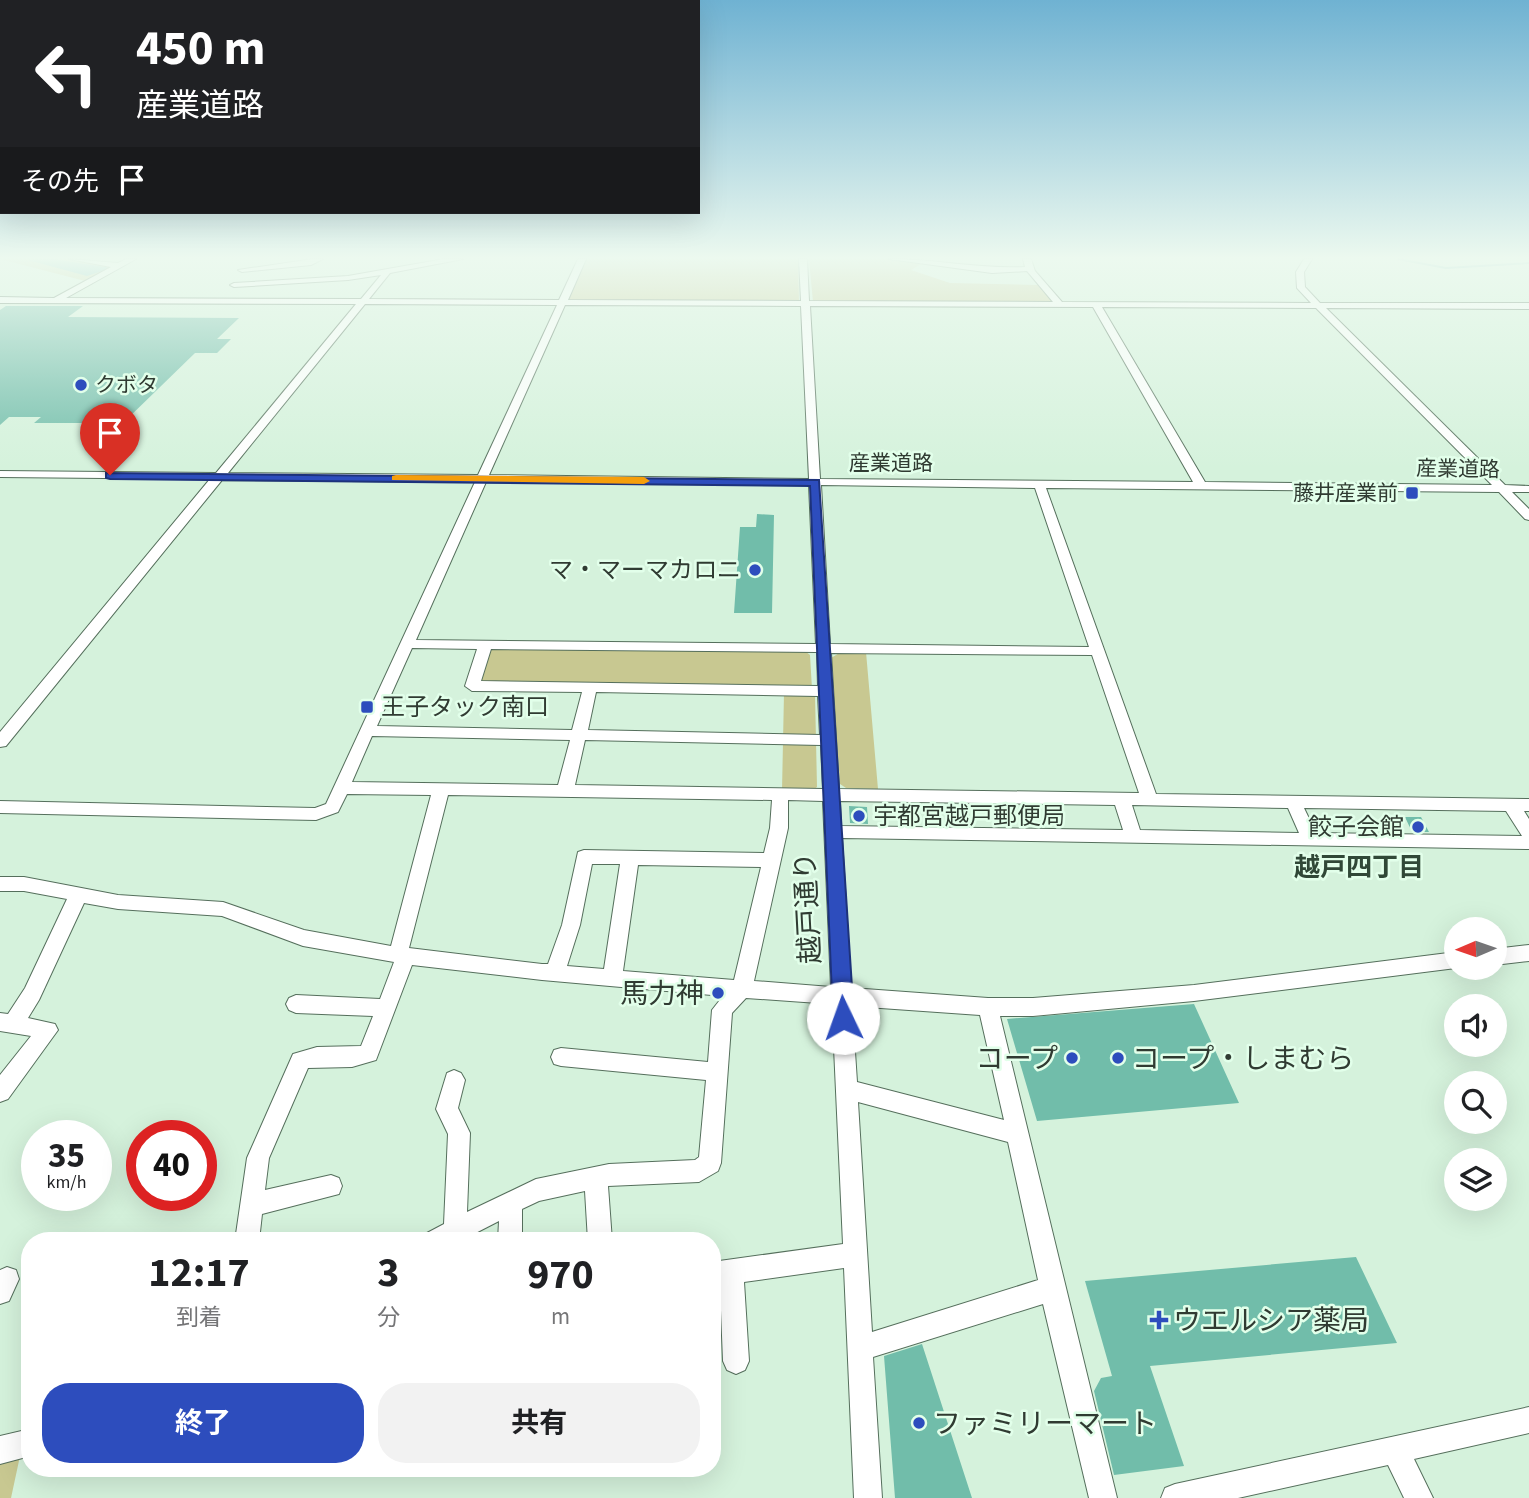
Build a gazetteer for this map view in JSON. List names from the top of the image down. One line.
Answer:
{"streets":{"street":["産業道路","越戸通り"]},"crossings":[["産業道路","越戸通り"]],"districts":["越戸四丁目"],"places":{"other":["クボタ","マ・マーマカロニ","宇都宮越戸郵便局","餃子会館","馬力神","コープ","コープ・しまむら","ファミリーマート"],"transit":["藤井産業前","王子タック南口"],"health":["ウエルシア薬局"]},"north":"left","page":{"turn":["450 m","産業道路"],"then":"その先","speed":"35 km/h","limit":"40","eta":["12:17","到着","3","分","970","m"],"buttons":["終了","共有"]}}
